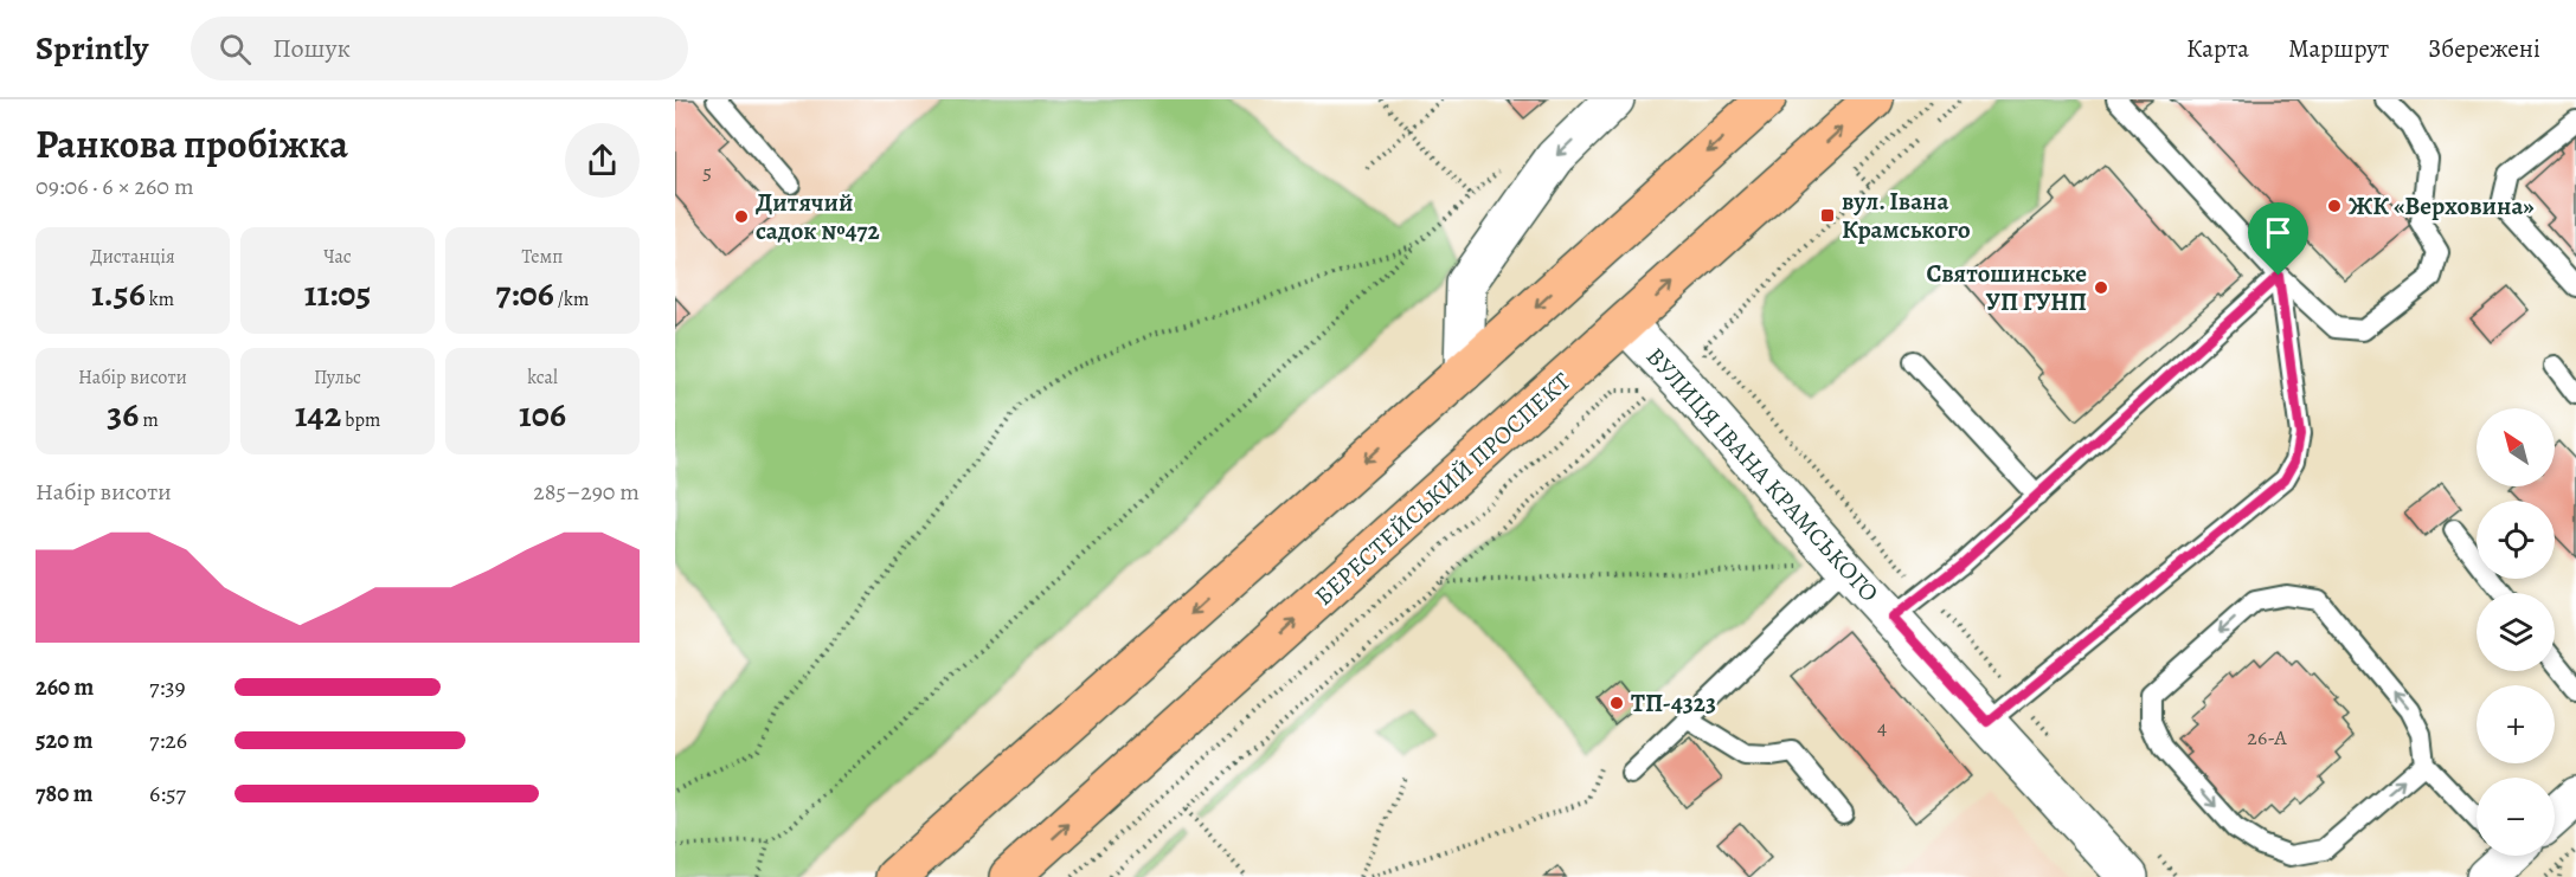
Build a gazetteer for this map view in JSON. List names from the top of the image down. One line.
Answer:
{"streets":{"main road":["БЕРЕСТЕЙСЬКИЙ ПРОСПЕКТ"],"street":["ВУЛИЦЯ ІВАНА КРАМСЬКОГО"]},"crossings":[["ВУЛИЦЯ ІВАНА КРАМСЬКОГО","БЕРЕСТЕЙСЬКИЙ ПРОСПЕКТ"]],"places":{"other":["ЖК «Верховина»","Дитячий садок №472","Святошинське УП ГУНП","ТП-4323"],"transit":["вул. Івана Крамського"]},"house_numbers":["5","4","26-А"],"north":"top left","page":{"header":"Sprintly","search":"Пошук","nav":["Карта","Маршрут","Збережені"],"heading":["Ранкова пробіжка","09:06 · 6 × 260 m"],"stats":[["Дистанція","1.56 km"],["Час","11:05"],["Темп","7:06 /km"],["Набір висоти","36 m"],["Пульс","142 bpm"],["kcal","106"]],"map_buttons":["+","−"],"chart":["Набір висоти","285–290 m"],"list":[{"name":"260 m","note":"7:39"},{"name":"520 m","note":"7:26"},{"name":"780 m","note":"6:57"}]}}
